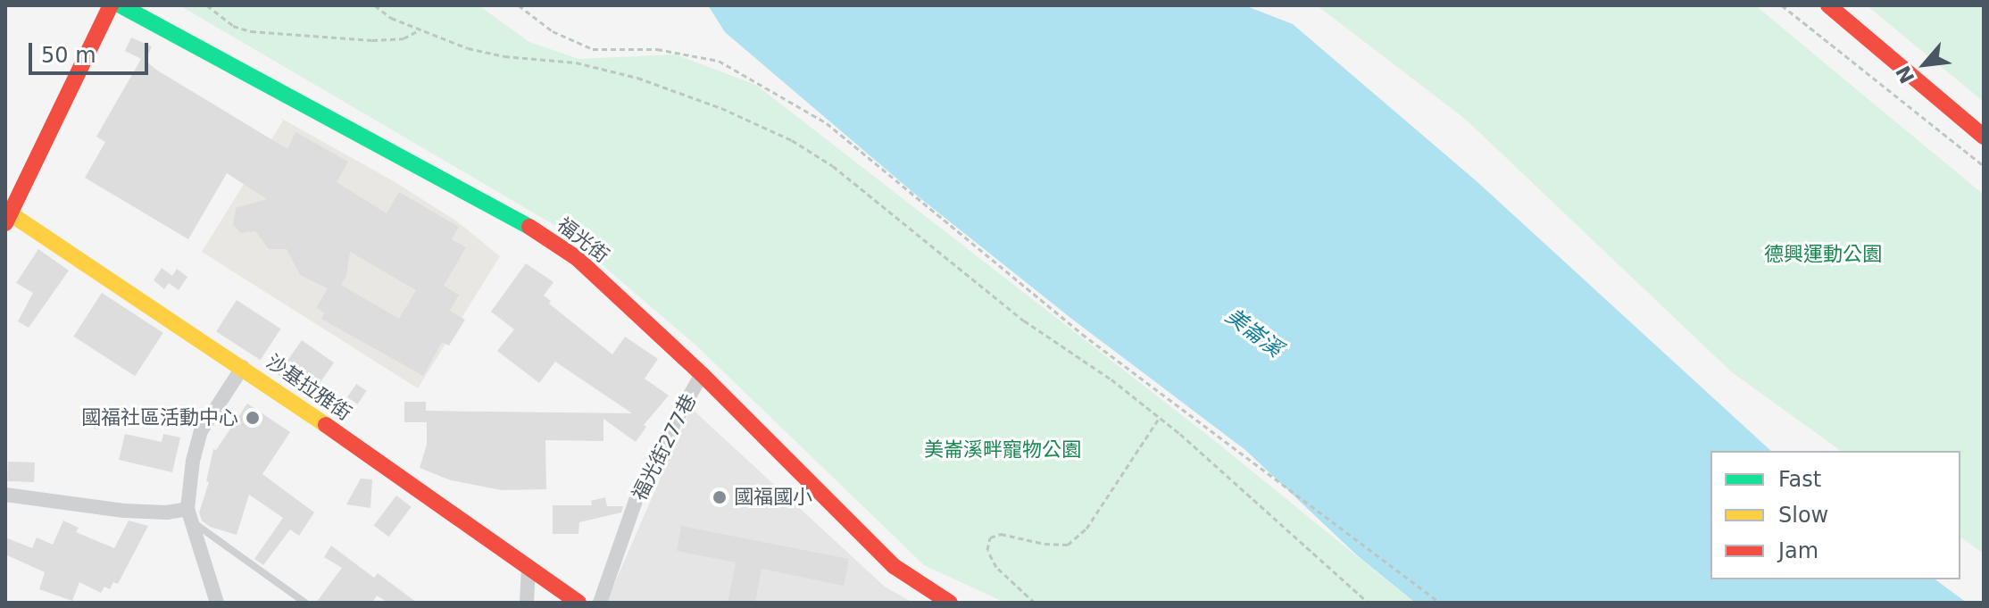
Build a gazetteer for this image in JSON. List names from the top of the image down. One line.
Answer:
{"streets":{"street":["福光街","沙基拉雅街","福光街277巷"]},"crossings":[["福光街","福光街277巷"]],"water":["美崙溪"],"parks":["德興運動公園","美崙溪畔寵物公園"],"places":["國福社區活動中心","國福國小"],"legend":["Fast","Slow","Jam"],"scale_bar":"50 m","north":"bottom left"}
